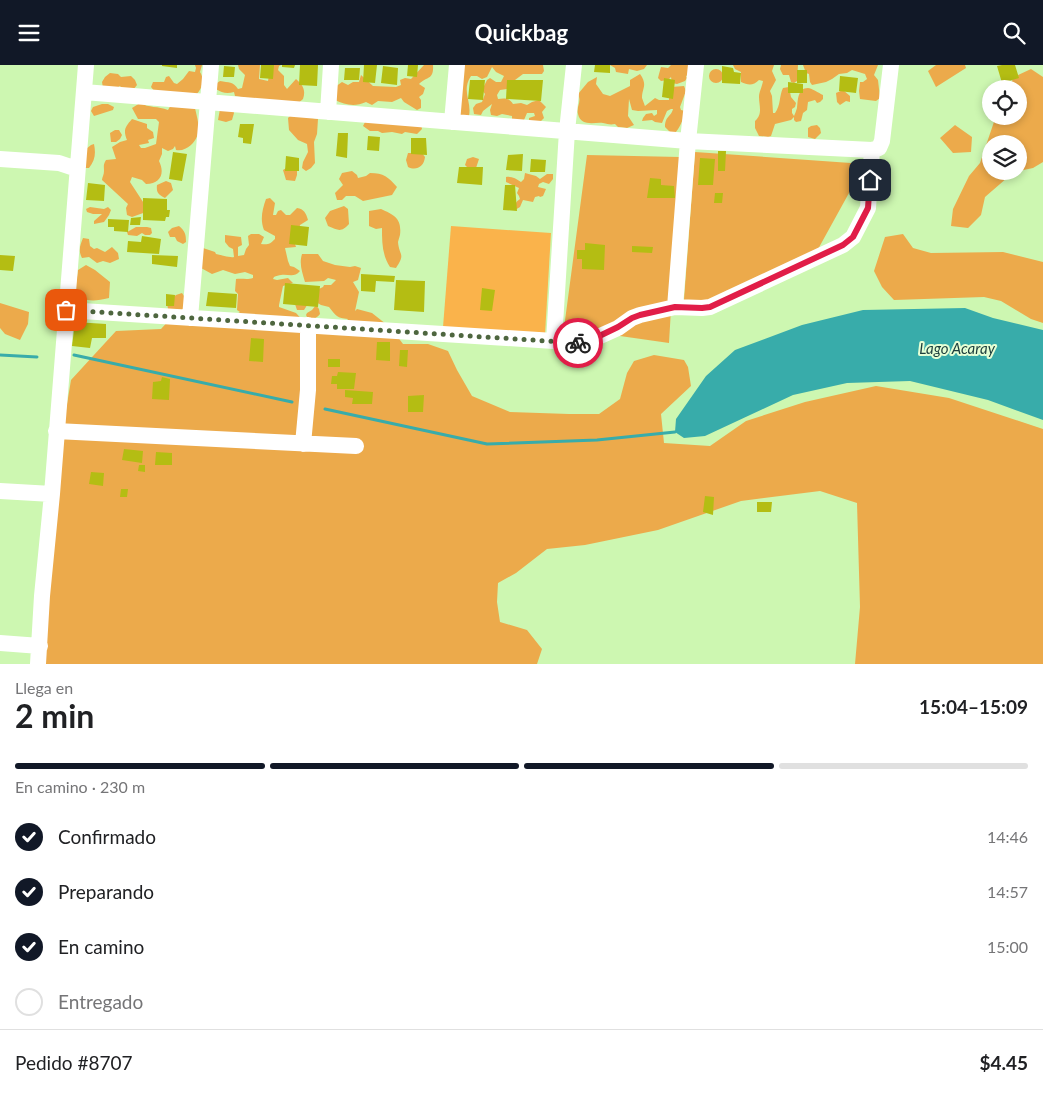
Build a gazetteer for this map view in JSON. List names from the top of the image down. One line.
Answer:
{"water":["Lago Acaray"],"page":{"header":"Quickbag","heading":["2 min","Llega en","15:04–15:09"],"panel":["Pedido #8707","$4.45"],"bar":"En camino · 230 m","list":[["Confirmado","14:46"],["Preparando","14:57"],["En camino","15:00"],"Entregado"]}}
